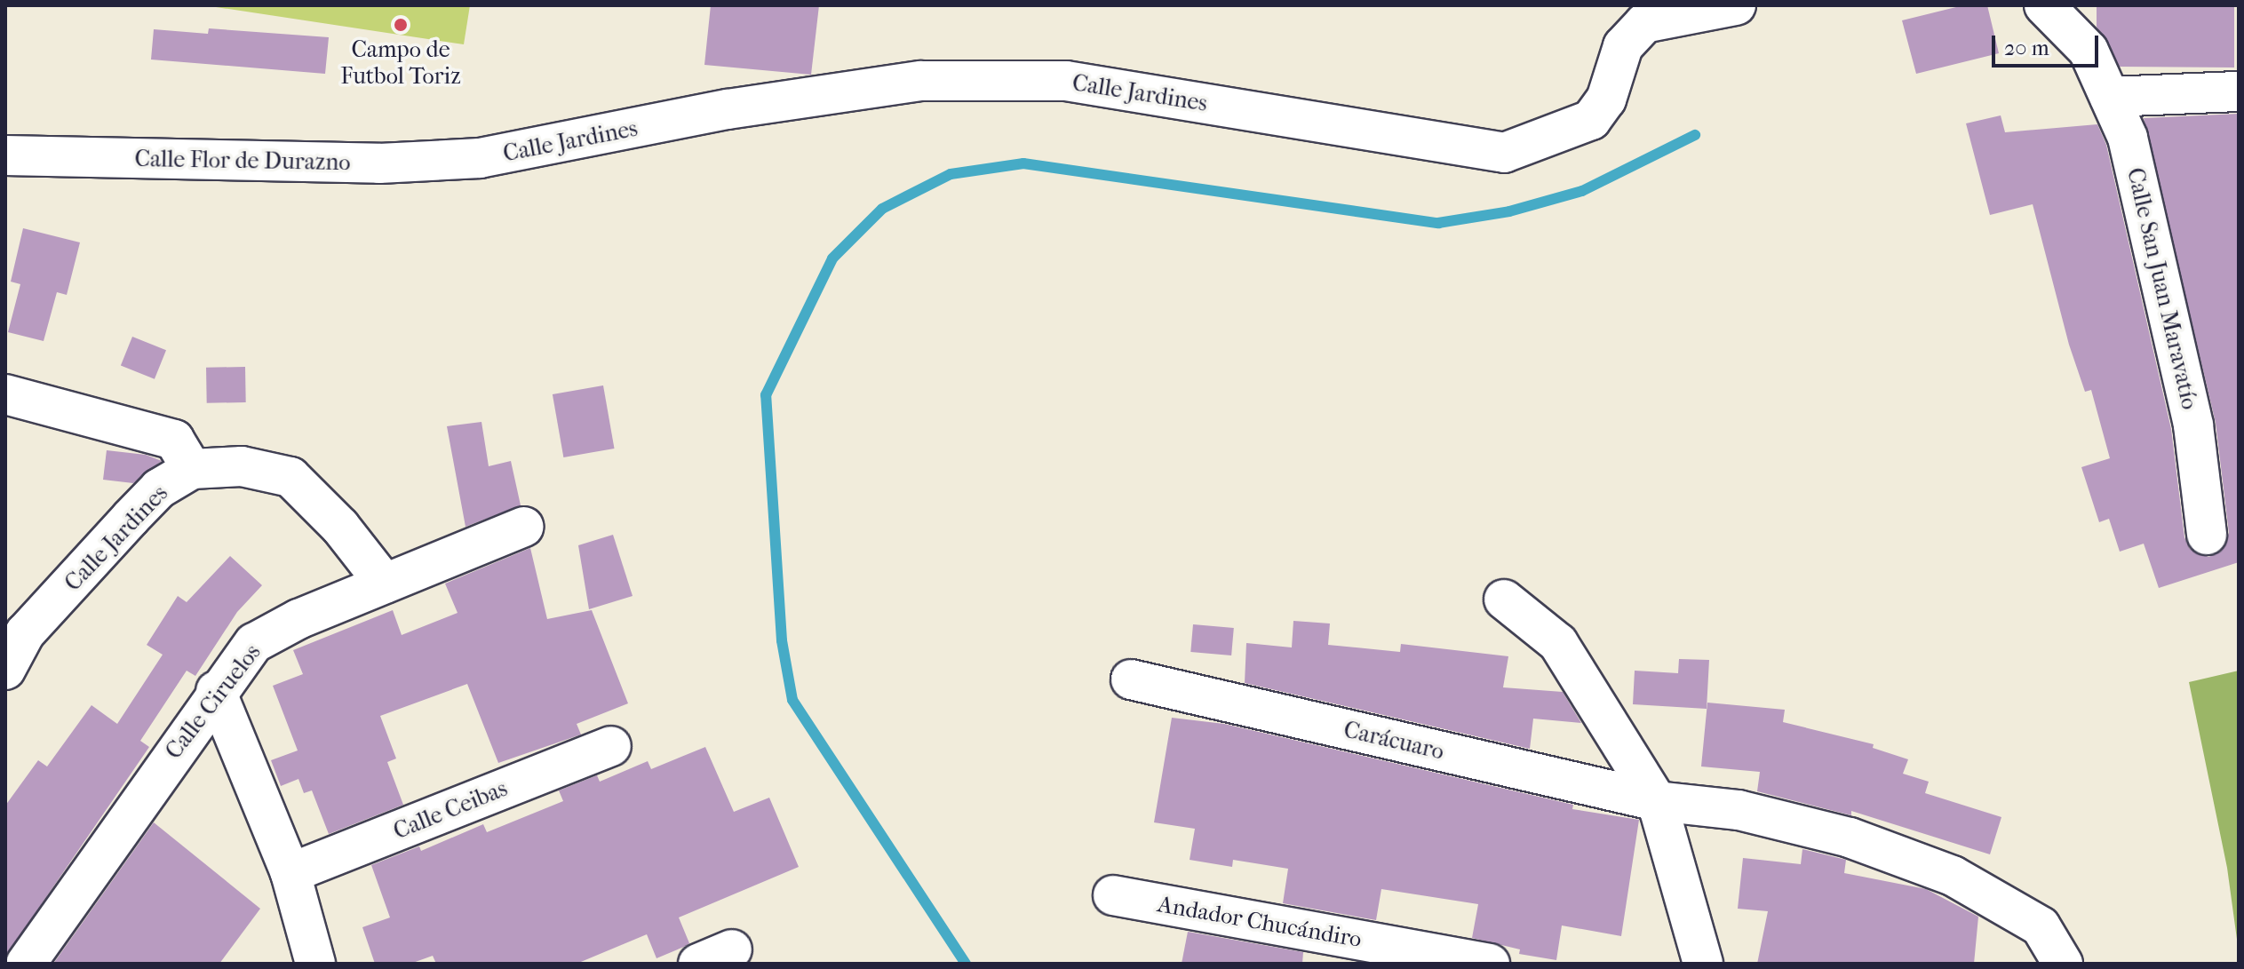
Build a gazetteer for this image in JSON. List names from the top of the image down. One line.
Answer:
{"streets":{"street":["Calle Jardines","Calle Flor de Durazno","Calle San Juan Maravatío","Calle Ciruelos","Carácuaro","Calle Ceibas","Andador Chucándiro"]},"crossings":[["Calle Jardines","Calle Flor de Durazno"],["Calle Jardines","Calle Ciruelos"]],"places":["Campo de Futbol Toriz"],"scale_bar":"20 m"}
